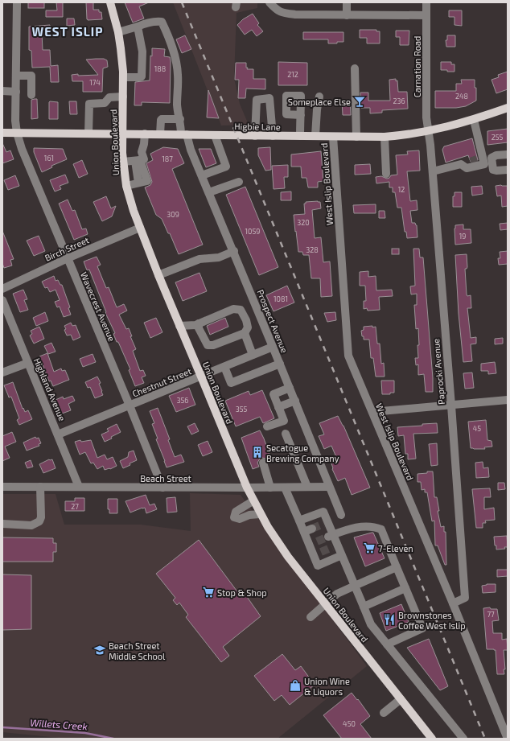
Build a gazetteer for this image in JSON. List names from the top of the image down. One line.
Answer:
{"streets":{"main road":["Higbie Lane","Union Boulevard"],"street":["Carnation Road","West Islip Boulevard","Birch Street","Wavecrest Avenue","Prospect Avenue","Paprocki Avenue","Chestnut Street","Highland Avenue","Beach Street"]},"crossings":[["Carnation Road","Higbie Lane"],["Carnation Road","Paprocki Avenue"],["Higbie Lane","Union Boulevard"],["Higbie Lane","West Islip Boulevard"],["Higbie Lane","Wavecrest Avenue"],["Higbie Lane","Prospect Avenue"],["Higbie Lane","Paprocki Avenue"],["Union Boulevard","Birch Street"],["Union Boulevard","Chestnut Street"],["Union Boulevard","Beach Street"],["West Islip Boulevard","Paprocki Avenue"],["Birch Street","Wavecrest Avenue"],["Wavecrest Avenue","Chestnut Street"],["Wavecrest Avenue","Beach Street"],["Prospect Avenue","Chestnut Street"],["Prospect Avenue","Beach Street"],["Chestnut Street","Highland Avenue"],["Highland Avenue","Beach Street"]],"districts":["WEST ISLIP"],"water":["Willets Creek"],"places":{"bar":["Someplace Else"],"building":["Secatogue Brewing Company"],"supermarket":["7-Eleven","Stop & Shop"],"restaurant":["Brownstones Coffee West Islip"],"school or university":["Beach Street Middle School"],"shop":["Union Wine & Liquors"]},"house_numbers":["188","212","174","248","236","255","161","187","12","309","320","1059","19","328","1081","356","355","45","27","77","450"]}
